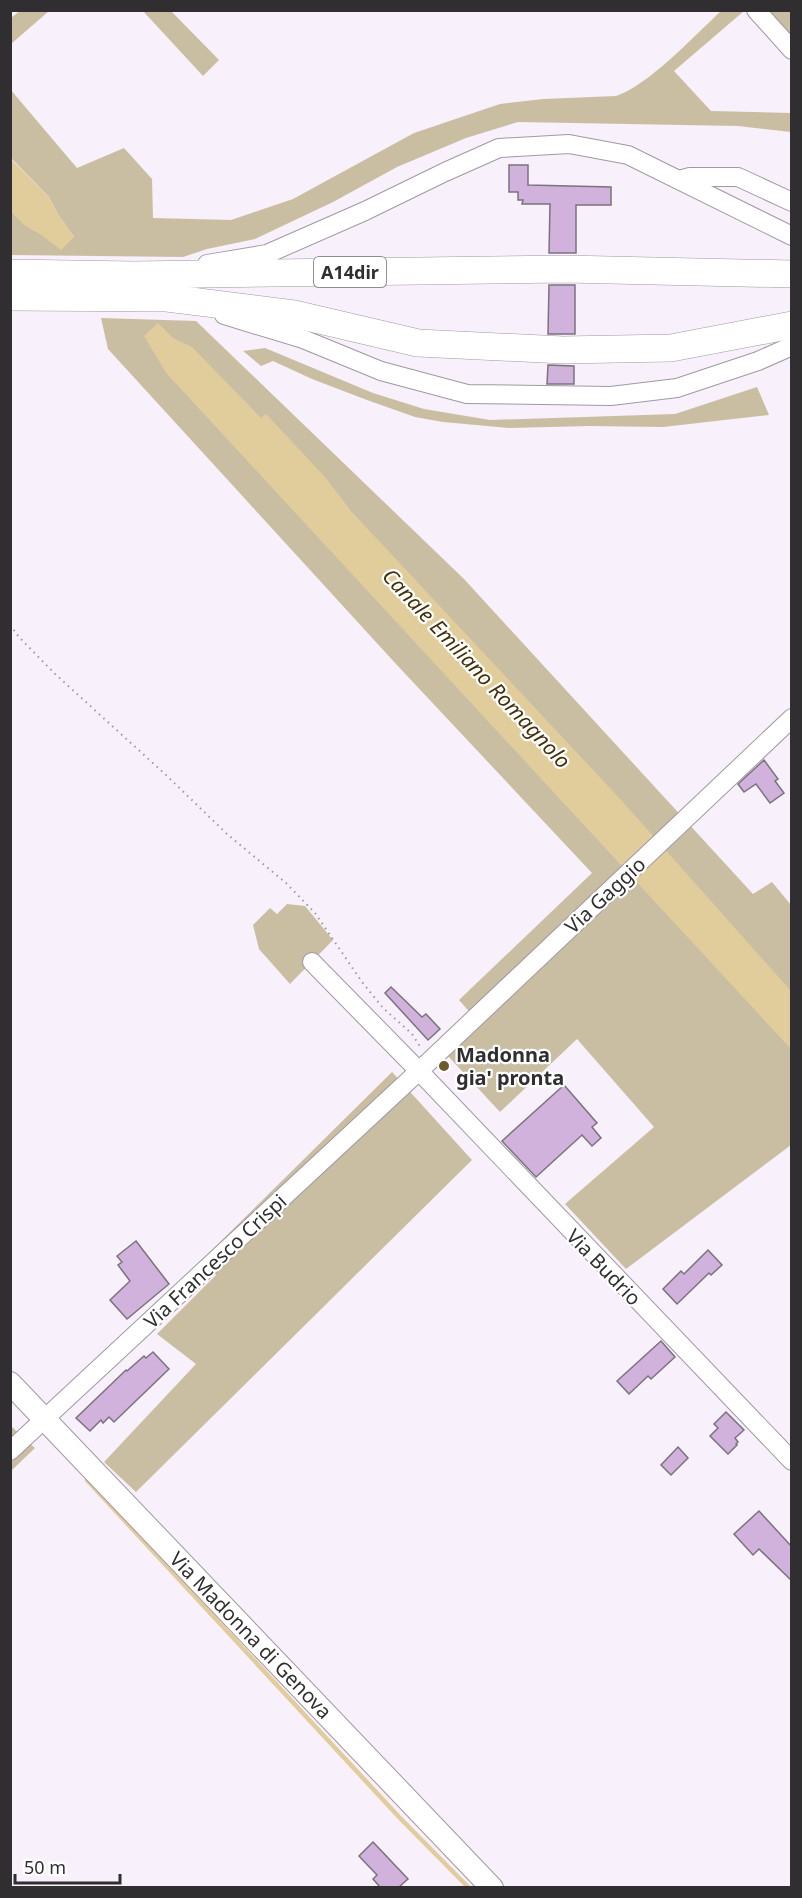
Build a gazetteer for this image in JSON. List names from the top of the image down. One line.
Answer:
{"streets":{"highway":["A14dir"],"main road":["Via Madonna di Genova"],"street":["Via Gaggio","Via Francesco Crispi","Via Budrio"]},"crossings":[["Via Gaggio","Via Francesco Crispi"],["Via Gaggio","Via Budrio"],["Via Francesco Crispi","Via Budrio"],["Via Francesco Crispi","Via Madonna di Genova"]],"water":["Canale Emiliano Romagnolo"],"places":["Madonna gia' pronta"],"scale_bar":"50 m"}
